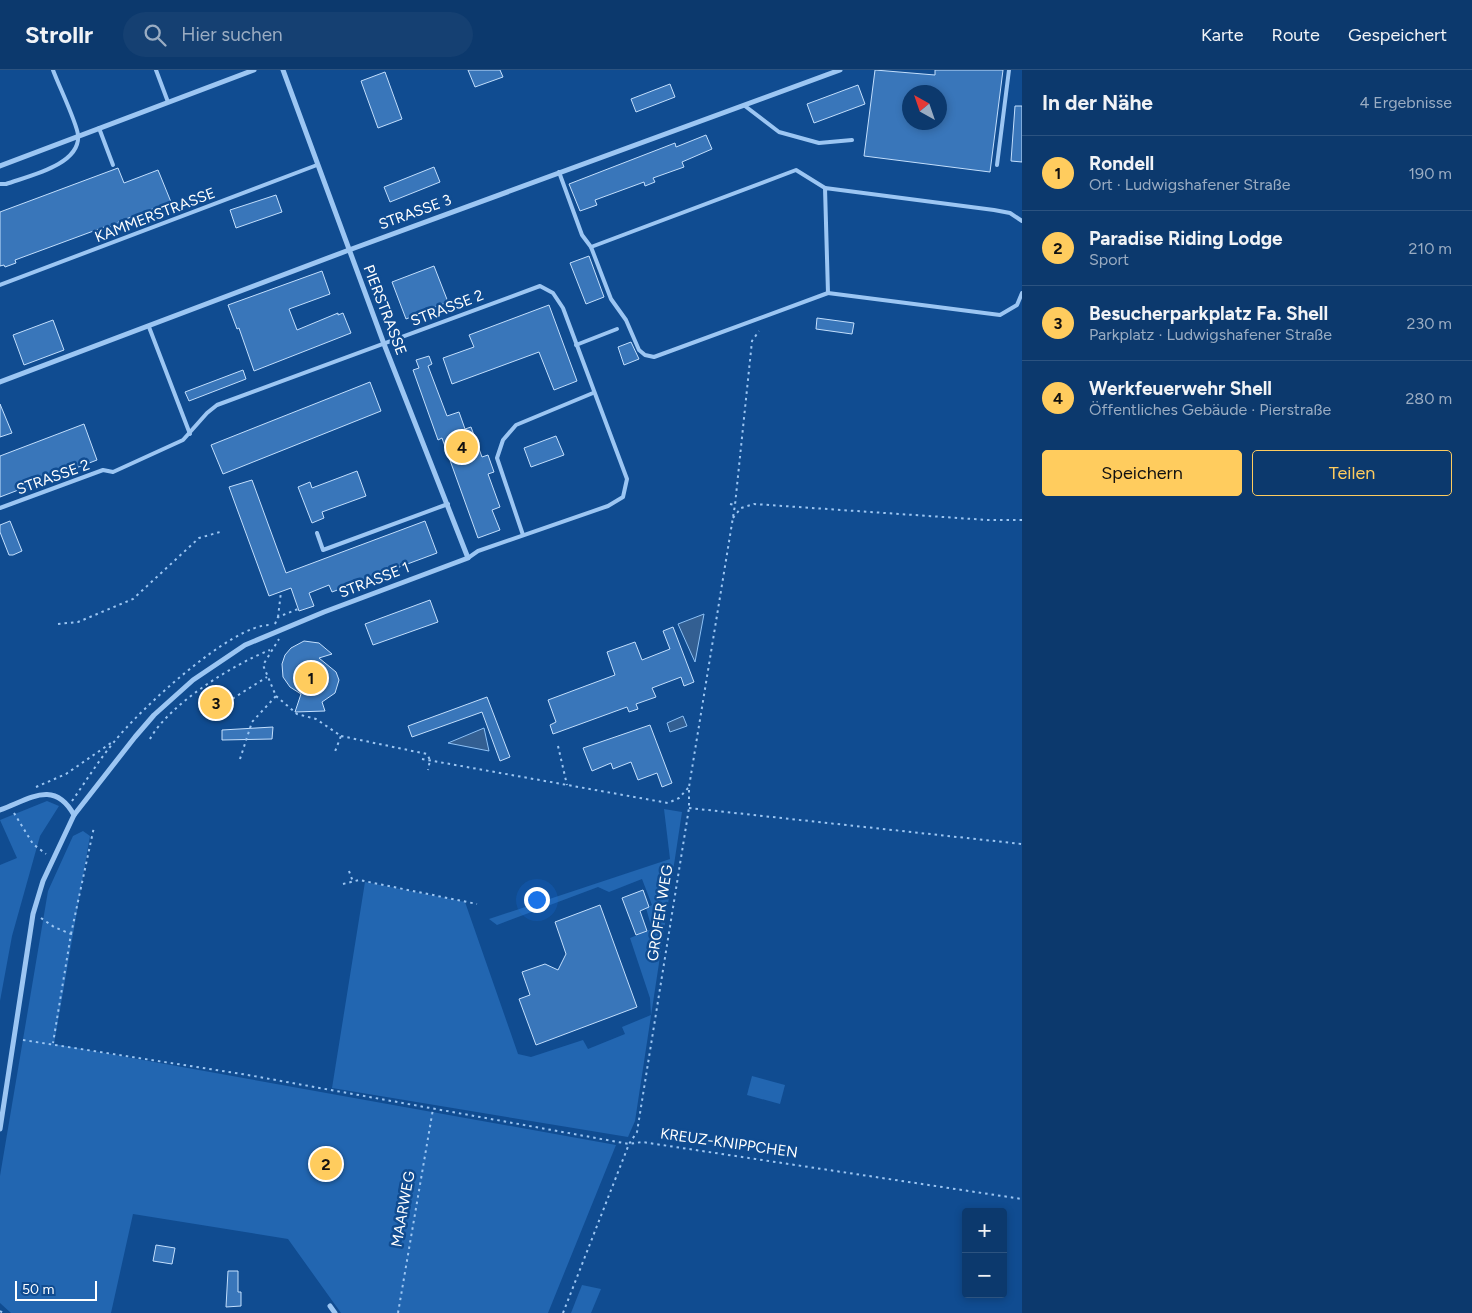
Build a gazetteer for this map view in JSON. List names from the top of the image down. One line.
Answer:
{"streets":{"street":["STRASSE 3","PIERSTRASSE","STRASSE 1"],"lane":["KAMMERSTRASSE","STRASSE 2"],"path":["GROFER WEG","KREUZ-KNIPPCHEN","MAARWEG"]},"crossings":[["STRASSE 3","PIERSTRASSE"],["KAMMERSTRASSE","PIERSTRASSE"],["STRASSE 2","PIERSTRASSE"],["STRASSE 2","STRASSE 1"],["PIERSTRASSE","STRASSE 1"],["STRASSE 1","KREUZ-KNIPPCHEN"],["GROFER WEG","KREUZ-KNIPPCHEN"],["KREUZ-KNIPPCHEN","MAARWEG"]],"scale_bar":"50 m","north":"top left","page":{"header":"Strollr","search":"Hier suchen","nav":["Karte","Route","Gespeichert"],"heading":["In der Nähe","4 Ergebnisse"],"list":[{"mark":"1","name":"Rondell","note":"Ort · Ludwigshafener Straße","value":"190 m"},{"mark":"2","name":"Paradise Riding Lodge","note":"Sport","value":"210 m"},{"mark":"3","name":"Besucherparkplatz Fa. Shell","note":"Parkplatz · Ludwigshafener Straße","value":"230 m"},{"mark":"4","name":"Werkfeuerwehr Shell","note":"Öffentliches Gebäude · Pierstraße","value":"280 m"}],"pins":["4","1","3","2"],"buttons":["Speichern","Teilen"],"map_buttons":["+","−"],"scale":"50 m"}}
